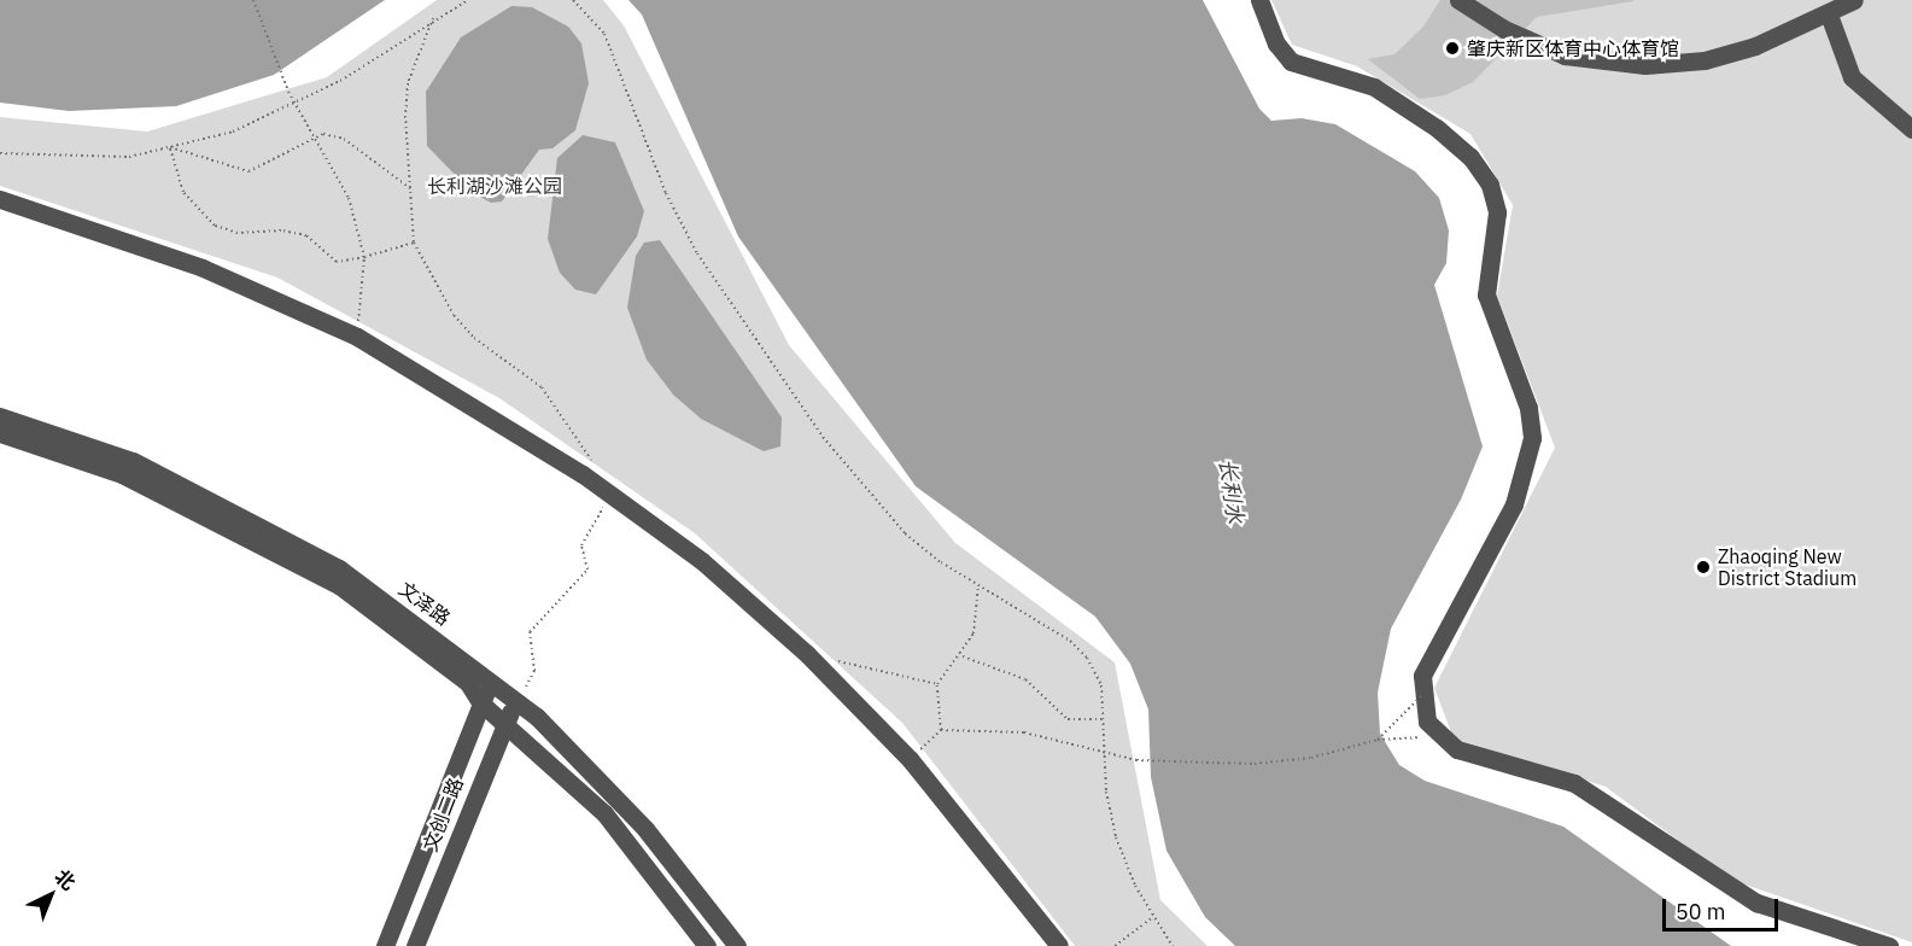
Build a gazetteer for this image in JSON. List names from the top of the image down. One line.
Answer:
{"streets":{"street":["文泽路","文创二路"]},"crossings":[["文泽路","文创二路"]],"water":["长利水"],"parks":["长利湖沙滩公园"],"places":["肇庆新区体育中心体育馆","Zhaoqing New District Stadium"],"scale_bar":"50 m","north":"top right"}
